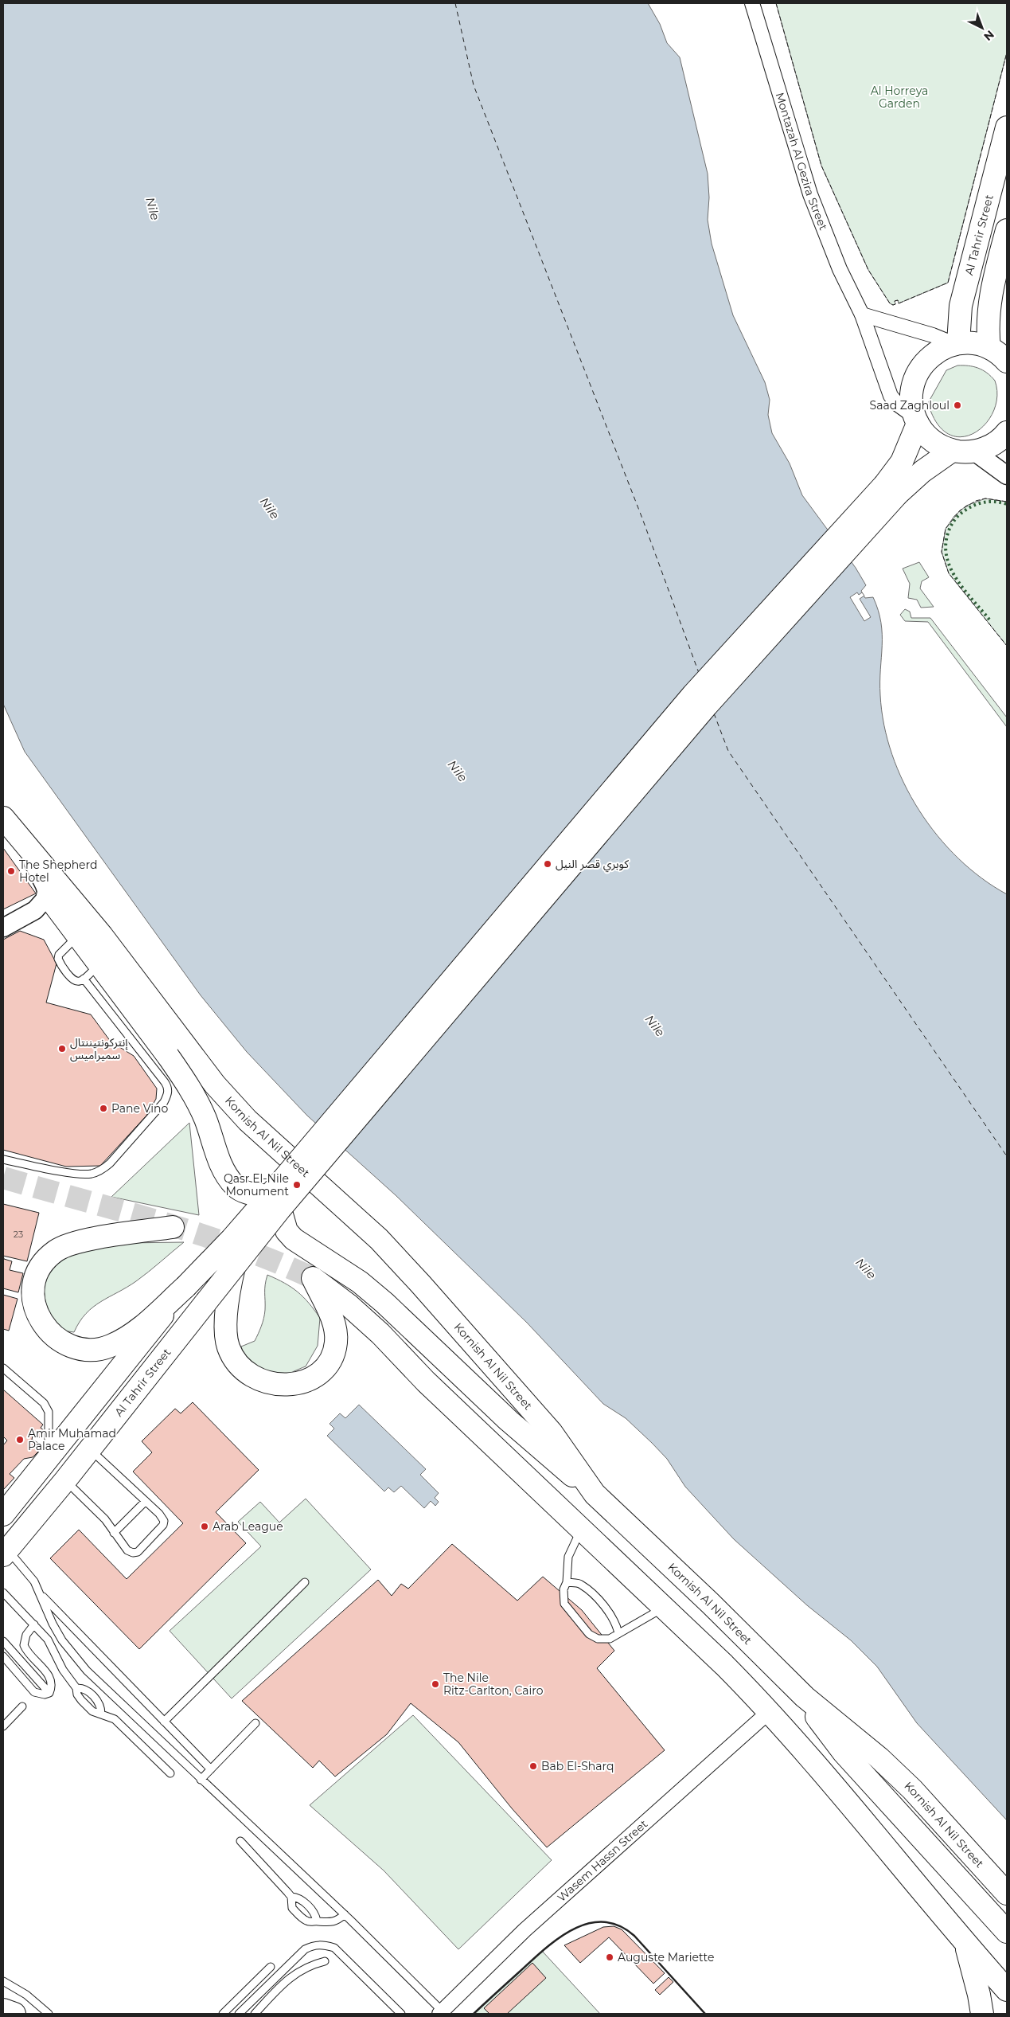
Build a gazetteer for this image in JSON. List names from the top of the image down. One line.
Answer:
{"streets":{"main road":["Al Tahrir Street","Kornish Al Nil Street"],"street":["Montazah Al Gezira Street","Wasem Hassn Street"]},"water":["Nile"],"parks":["Al Horreya Garden"],"places":["Saad Zaghloul","كوبري قصر النيل","The Shepherd Hotel","إنتركونتيننتال سميراميس","Pane Vino","Qasr El-Nile Monument","Amir Muhamad Palace","Arab League","The Nile Ritz-Carlton, Cairo","Bab El-Sharq","Auguste Mariette"],"house_numbers":["23"],"north":"bottom right"}
